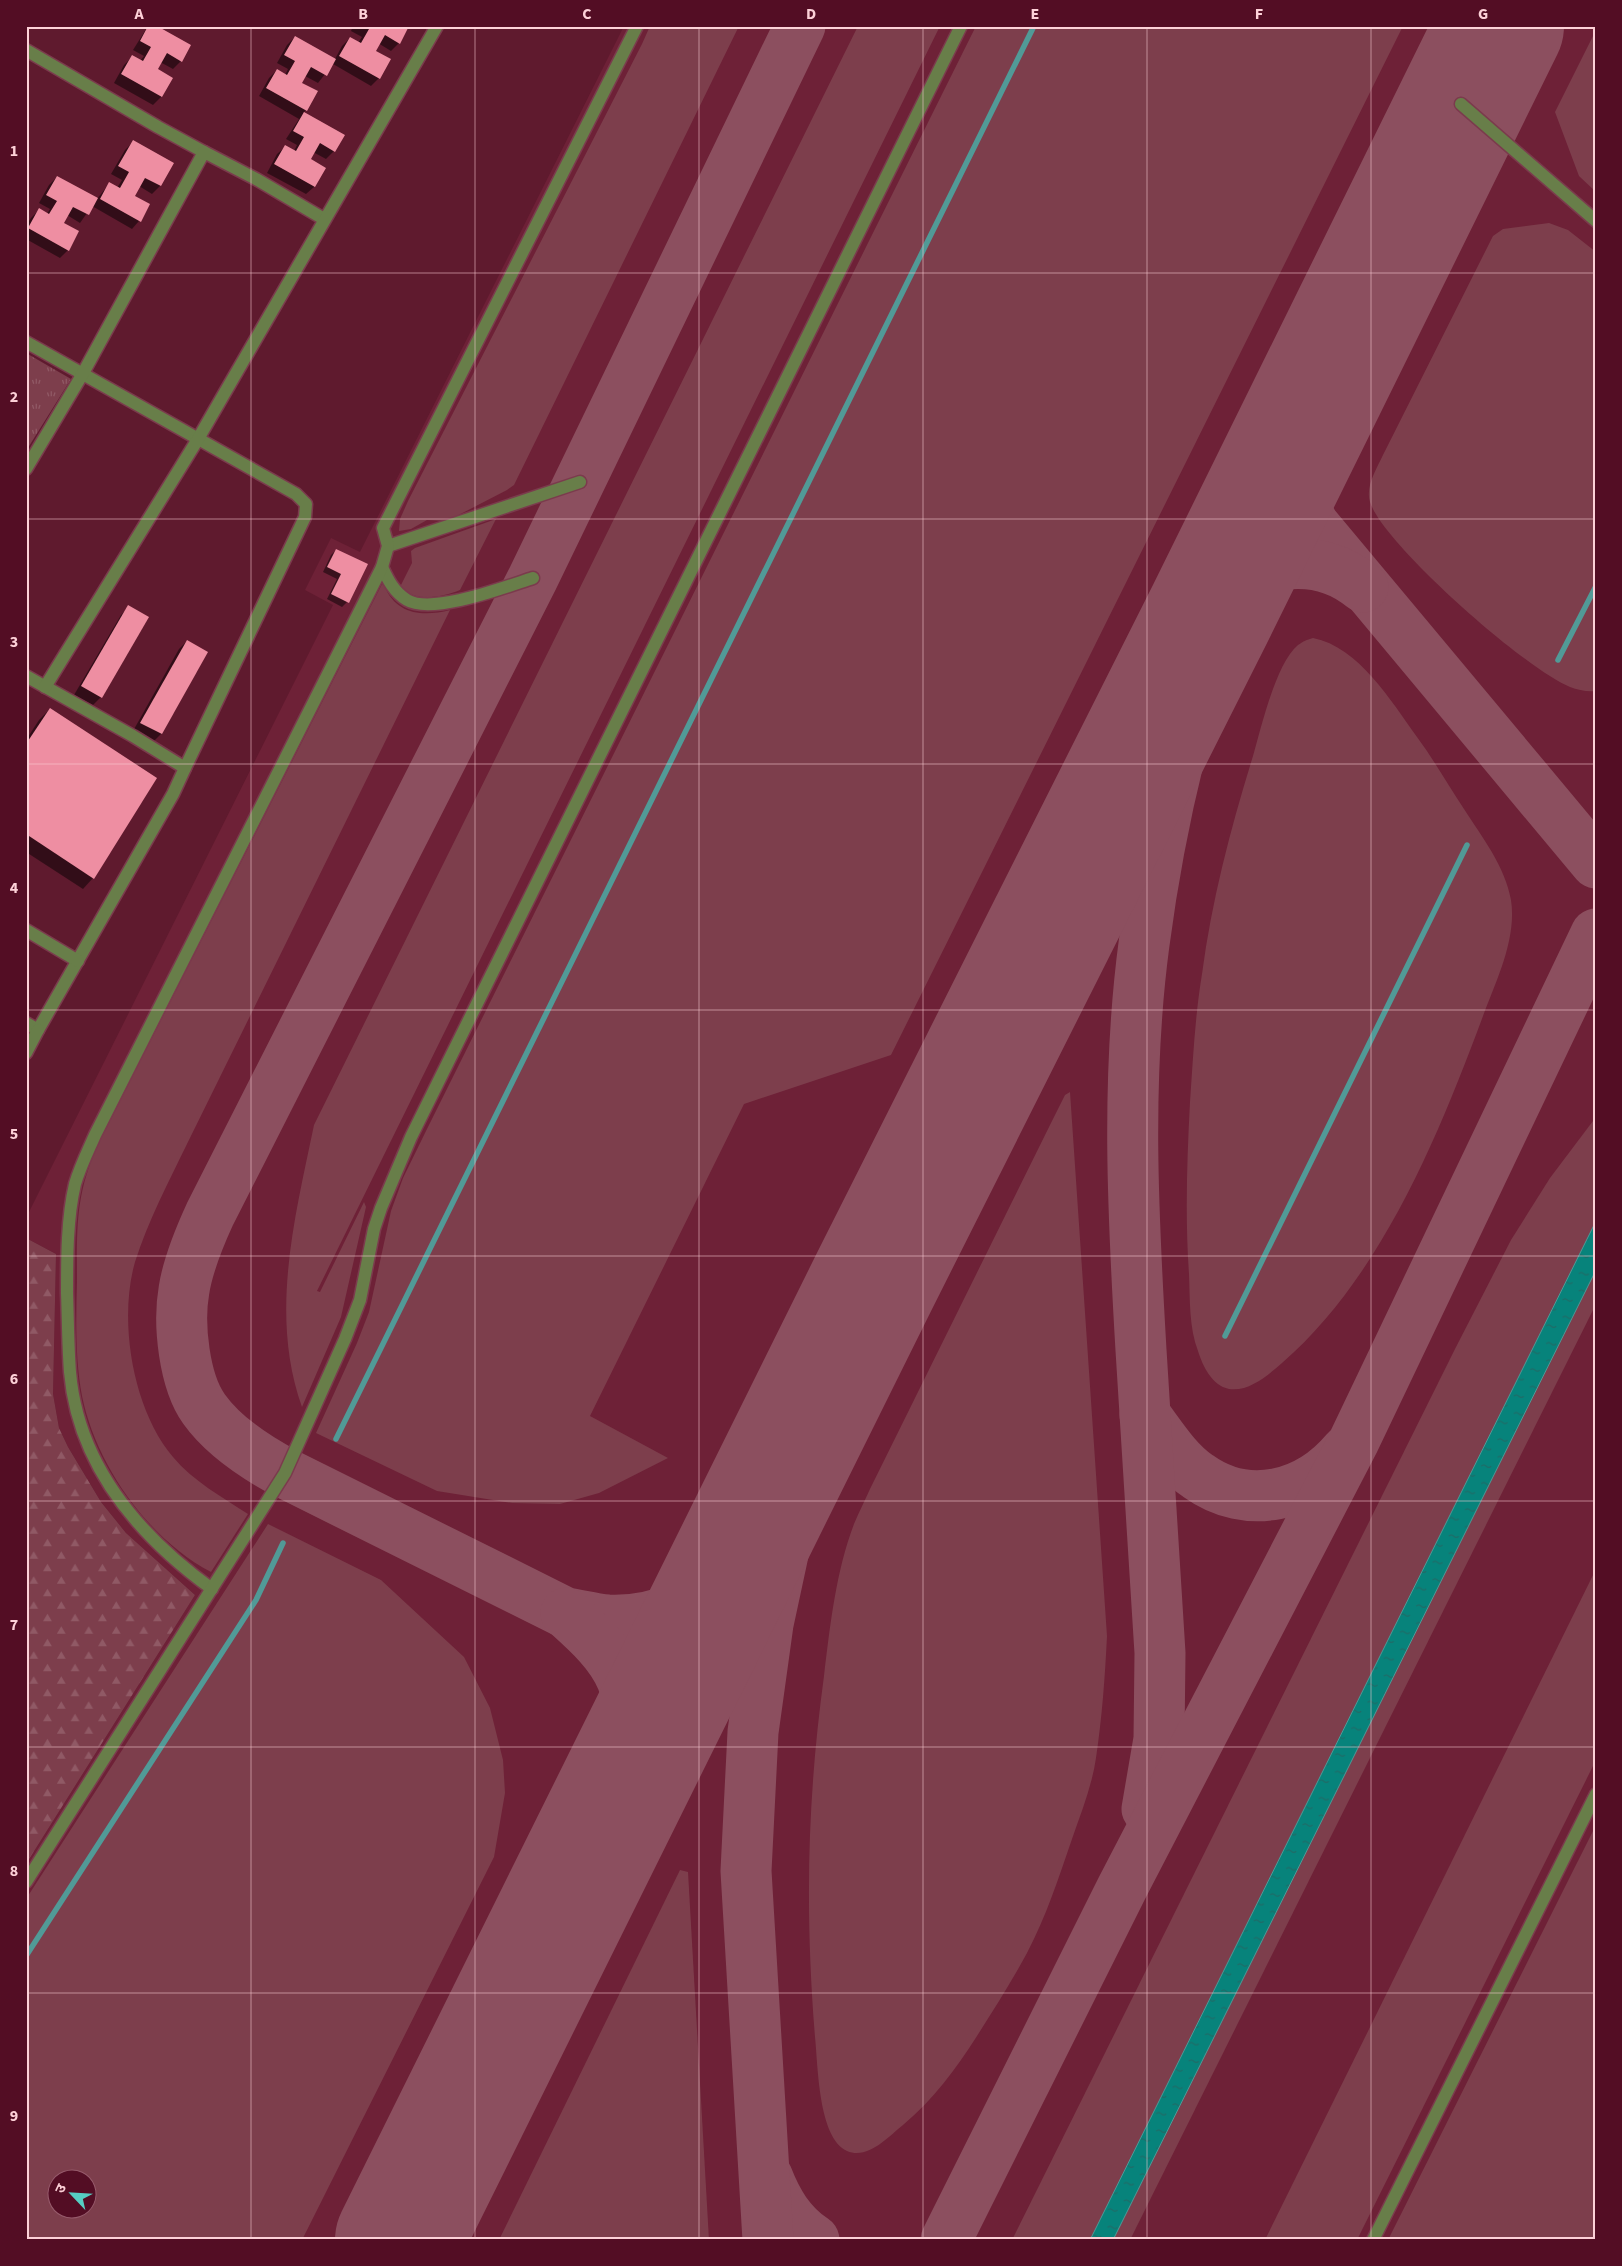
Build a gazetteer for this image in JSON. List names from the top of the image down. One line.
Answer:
{"north":"top left","grid":{"columns":["A","B","C","D","E","F","G"],"rows":["1","2","3","4","5","6","7","8","9"]}}
